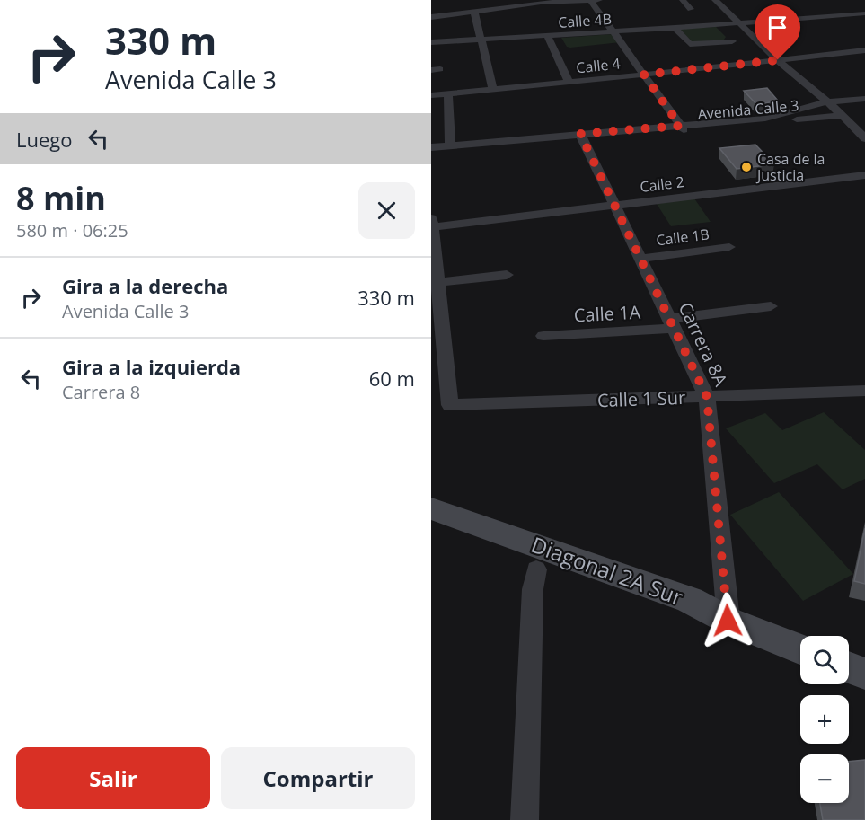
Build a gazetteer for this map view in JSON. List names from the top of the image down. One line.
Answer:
{"streets":{"main road":["Diagonal 2A Sur"],"street":["Calle 4B","Calle 4","Avenida Calle 3","Calle 2","Calle 1B","Calle 1A","Carrera 8A","Calle 1 Sur"]},"crossings":[["Avenida Calle 3","Carrera 8A"],["Calle 2","Carrera 8A"],["Calle 1B","Carrera 8A"],["Calle 1A","Carrera 8A"],["Carrera 8A","Calle 1 Sur"],["Carrera 8A","Diagonal 2A Sur"]],"places":["Casa de la Justicia"],"page":{"turn":["330 m","Avenida Calle 3"],"then":"Luego","heading":["8 min","580 m · 06:25"],"list":[{"name":"Gira a la derecha","note":"Avenida Calle 3","value":"330 m"},{"name":"Gira a la izquierda","note":"Carrera 8","value":"60 m"}],"map_buttons":["+","−"],"buttons":["Salir","Compartir"]}}
